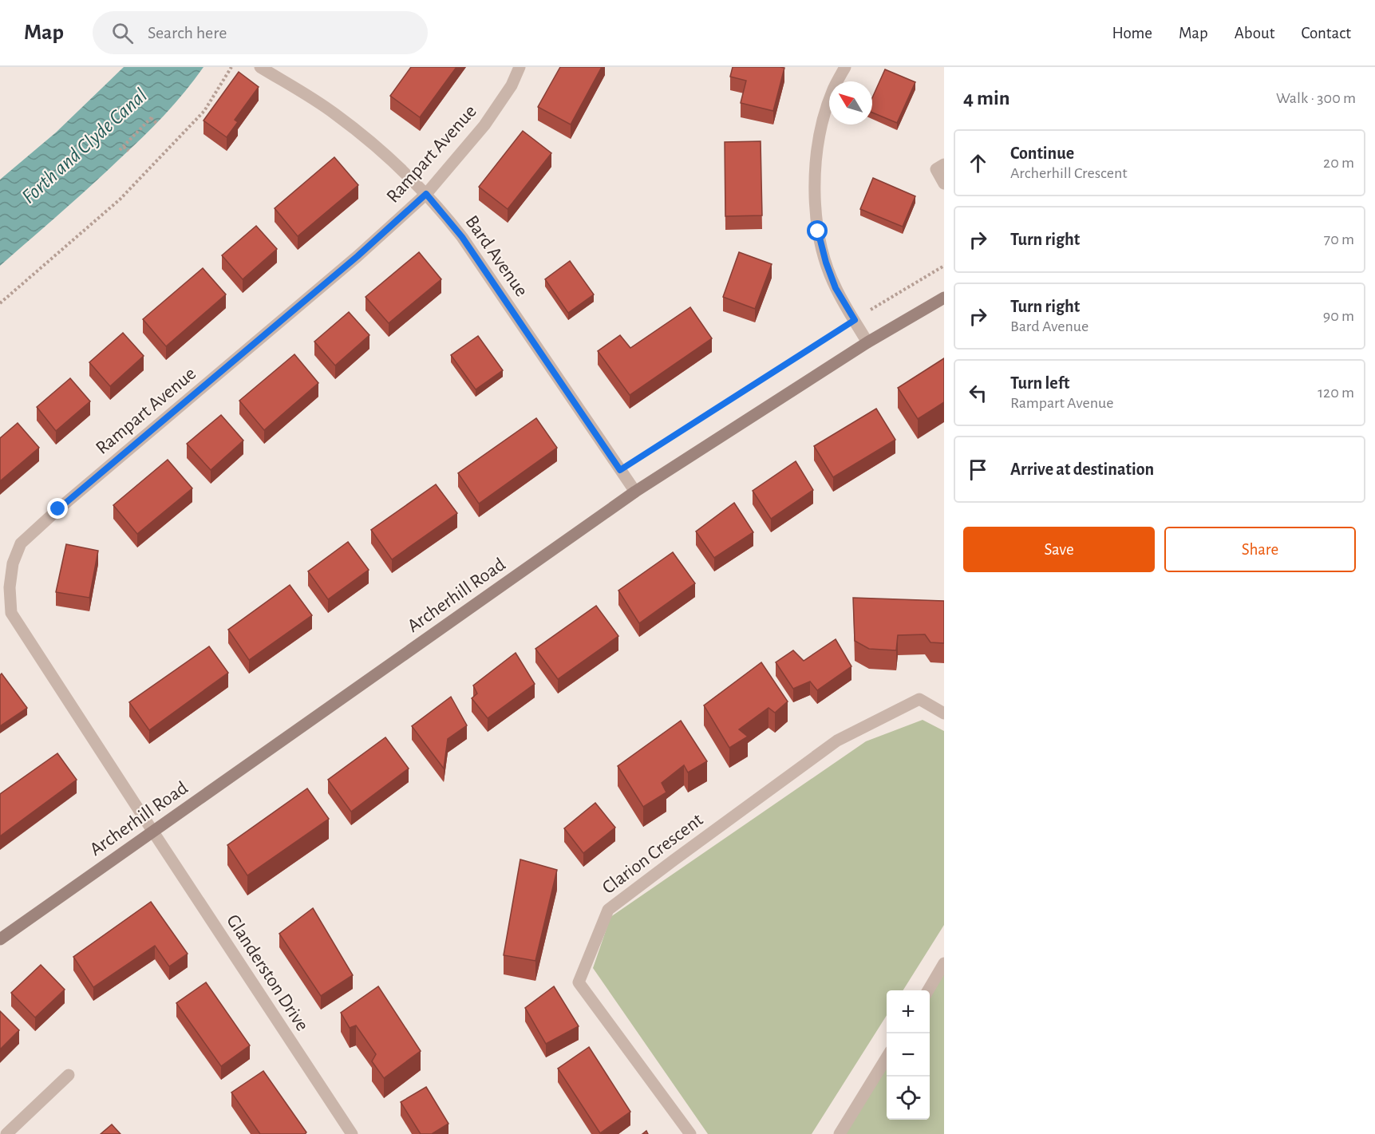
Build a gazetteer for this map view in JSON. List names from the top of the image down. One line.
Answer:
{"streets":{"street":["Rampart Avenue","Bard Avenue","Archerhill Road","Clarion Crescent","Glanderston Drive"]},"crossings":[["Rampart Avenue","Bard Avenue"],["Rampart Avenue","Archerhill Road"],["Rampart Avenue","Glanderston Drive"],["Bard Avenue","Archerhill Road"],["Archerhill Road","Glanderston Drive"]],"water":["Forth and Clyde Canal"],"north":"top left","page":{"header":"Map","search":"Search here","nav":["Home","Map","About","Contact"],"heading":["4 min","Walk · 300 m"],"list":[["Continue","Archerhill Crescent","20 m"],["Turn right","70 m"],["Turn right","Bard Avenue","90 m"],["Turn left","Rampart Avenue","120 m"],"Arrive at destination"],"buttons":["Save","Share"],"map_buttons":["+","−"]}}
